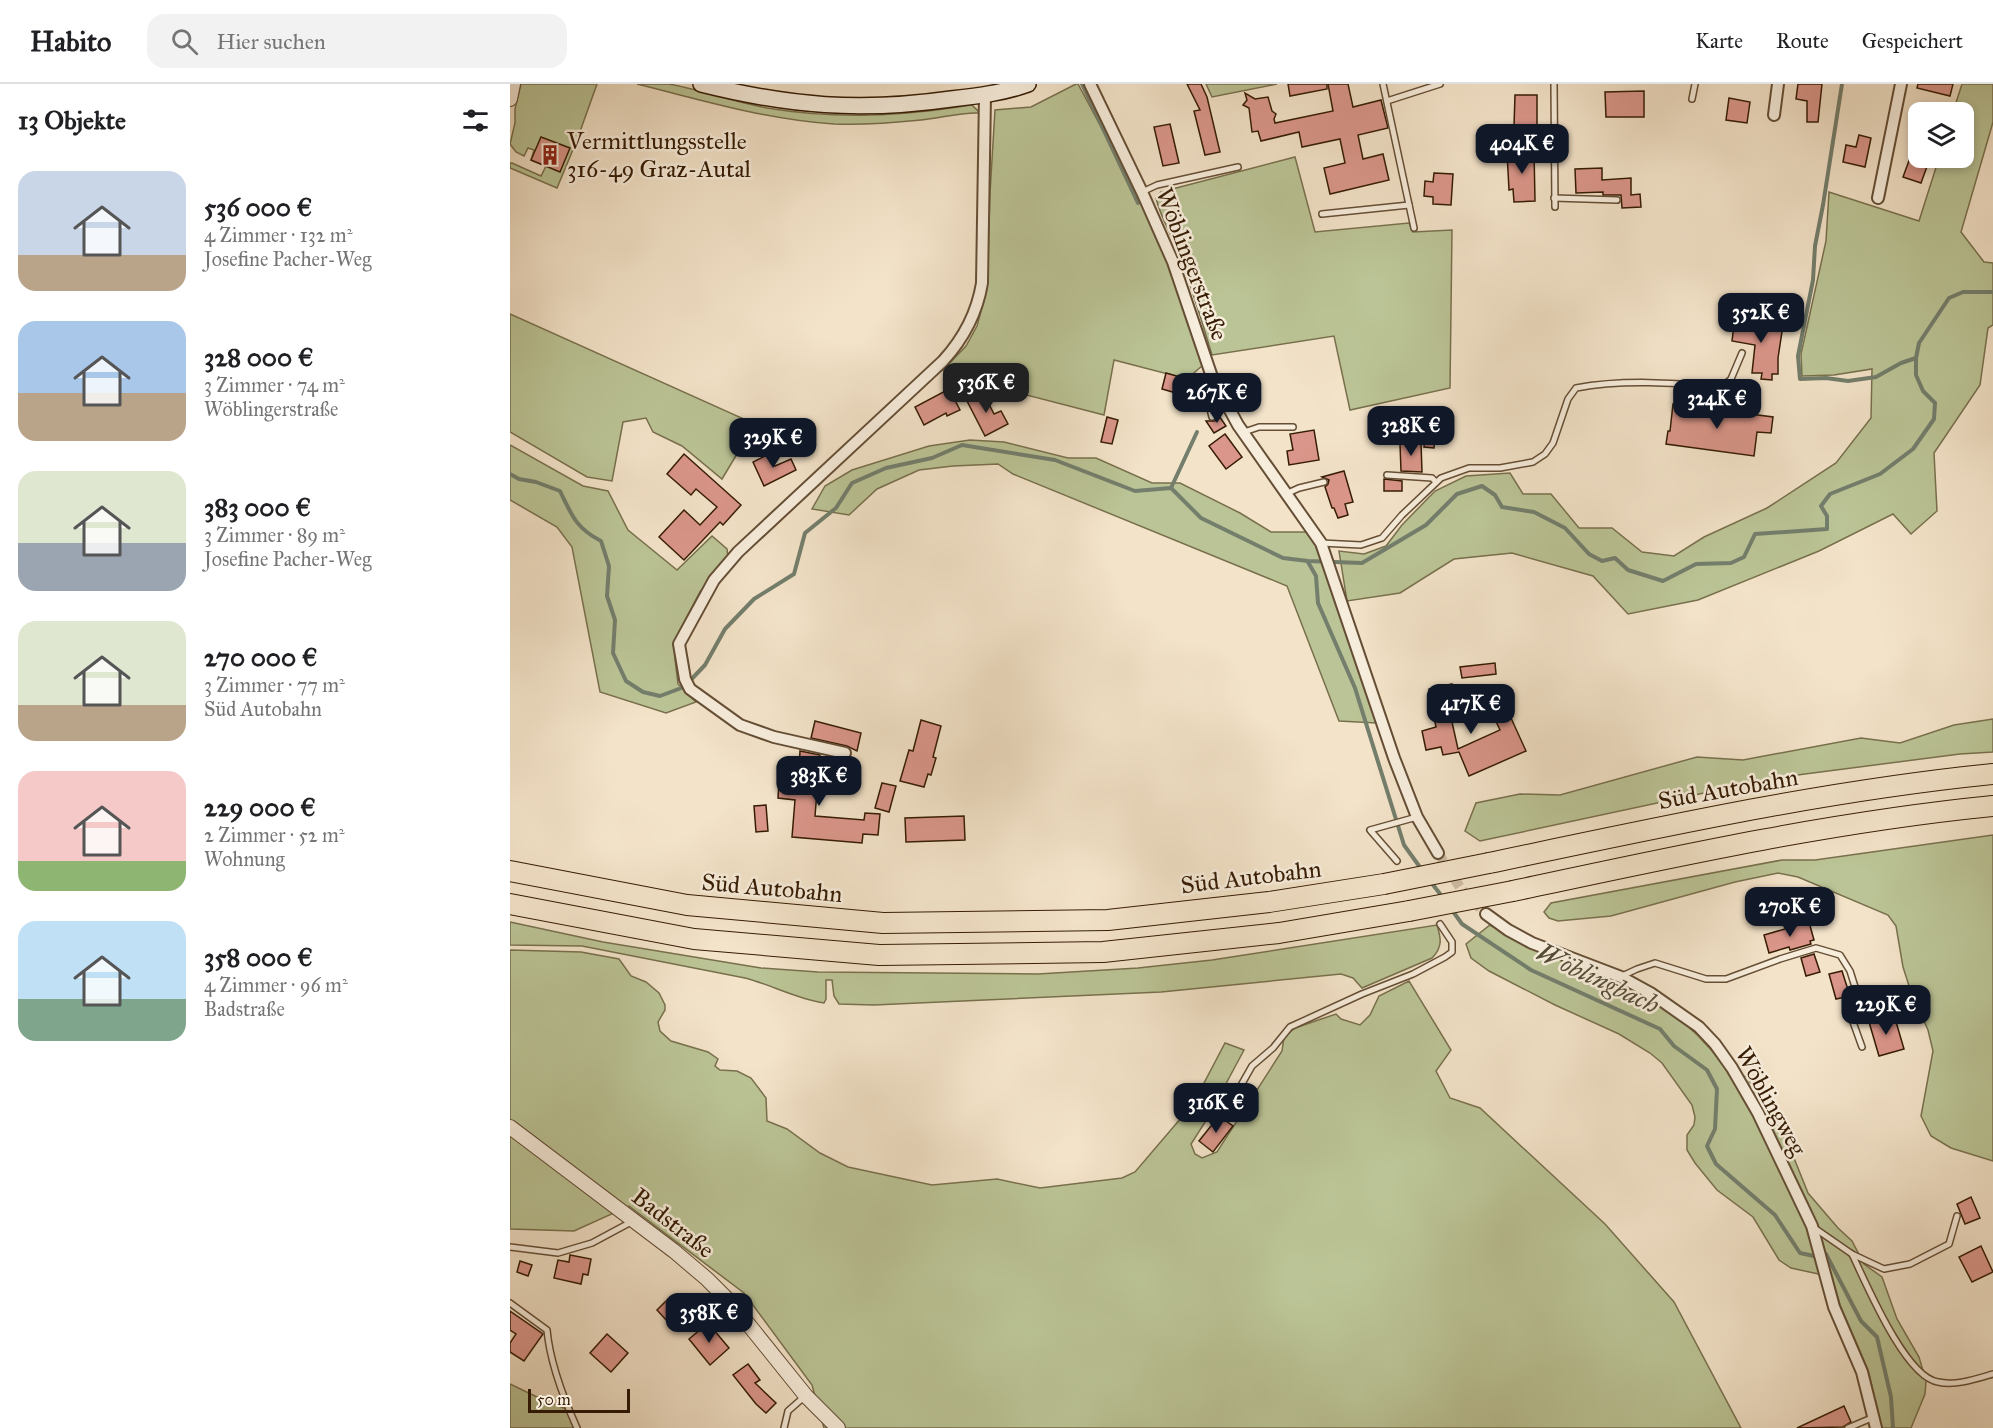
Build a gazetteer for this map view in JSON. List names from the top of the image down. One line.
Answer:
{"streets":{"highway":["Süd Autobahn"],"street":["Wöblingerstraße","Wöblingweg","Badstraße"]},"water":["Wöblingbach"],"places":{"building":["Vermittlungsstelle 316-49 Graz-Autal"]},"scale_bar":"50 m","page":{"header":"Habito","search":"Hier suchen","nav":["Karte","Route","Gespeichert"],"heading":"13 Objekte","price":["404K €","352K €","536K €","267K €","324K €","328K €","329K €","417K €","383K €","270K €","229K €","316K €","358K €"],"list":[{"name":"536 000 €","note":"4 Zimmer · 132 m² · Josefine Pacher-Weg"},{"name":"328 000 €","note":"3 Zimmer · 74 m² · Wöblingerstraße"},{"name":"383 000 €","note":"3 Zimmer · 89 m² · Josefine Pacher-Weg"},{"name":"270 000 €","note":"3 Zimmer · 77 m² · Süd Autobahn"},{"name":"229 000 €","note":"2 Zimmer · 52 m² · Wohnung"},{"name":"358 000 €","note":"4 Zimmer · 96 m² · Badstraße"}],"scale":"50 m"}}
